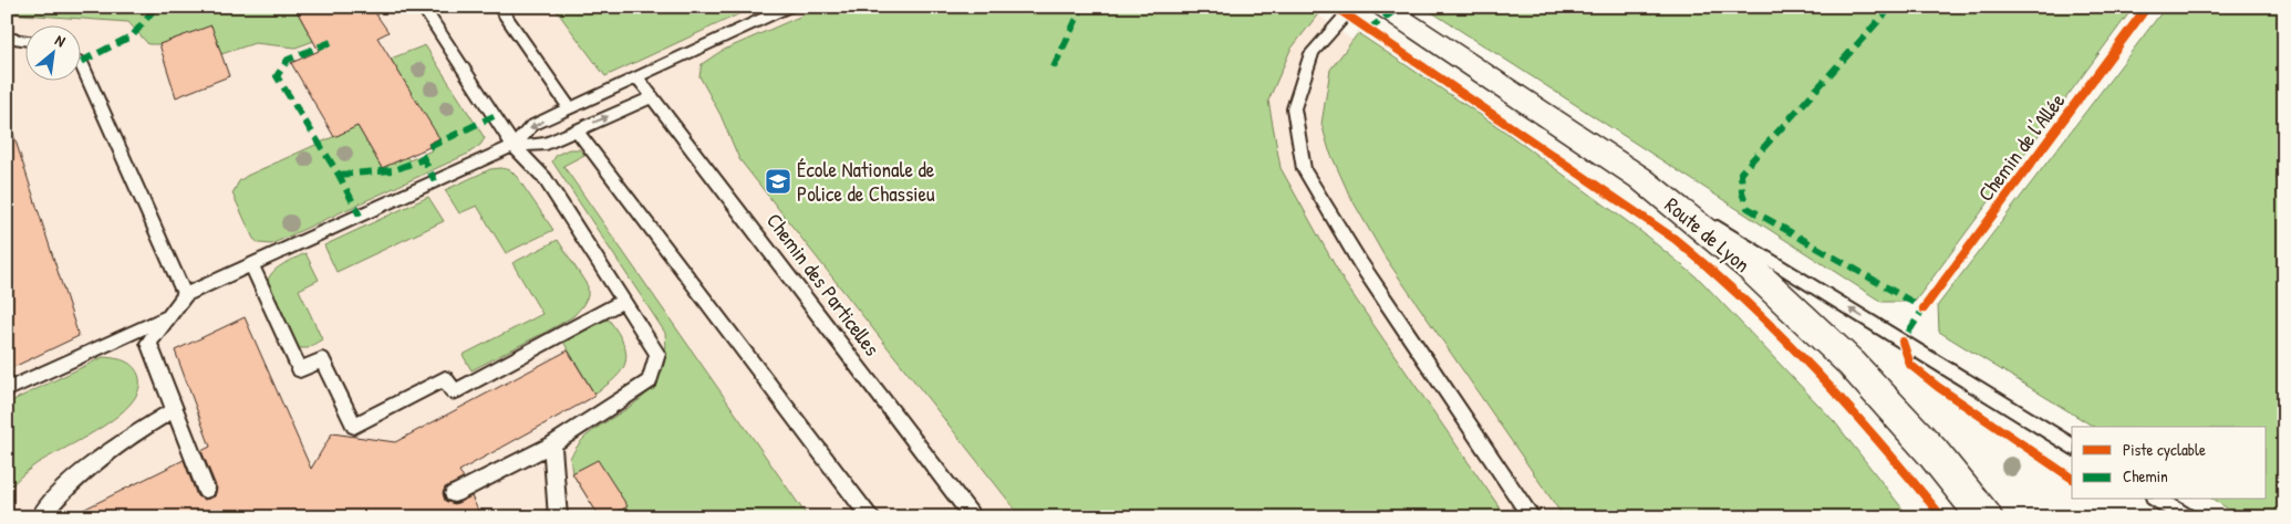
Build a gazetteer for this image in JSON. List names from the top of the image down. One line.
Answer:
{"streets":{"main road":["Route de Lyon"],"lane":["Chemin des Particelles"],"cycle path":["Chemin de l'Allée"]},"places":{"school or university":["École Nationale de Police de Chassieu"]},"legend":["Piste cyclable","Chemin"],"north":"top right"}
